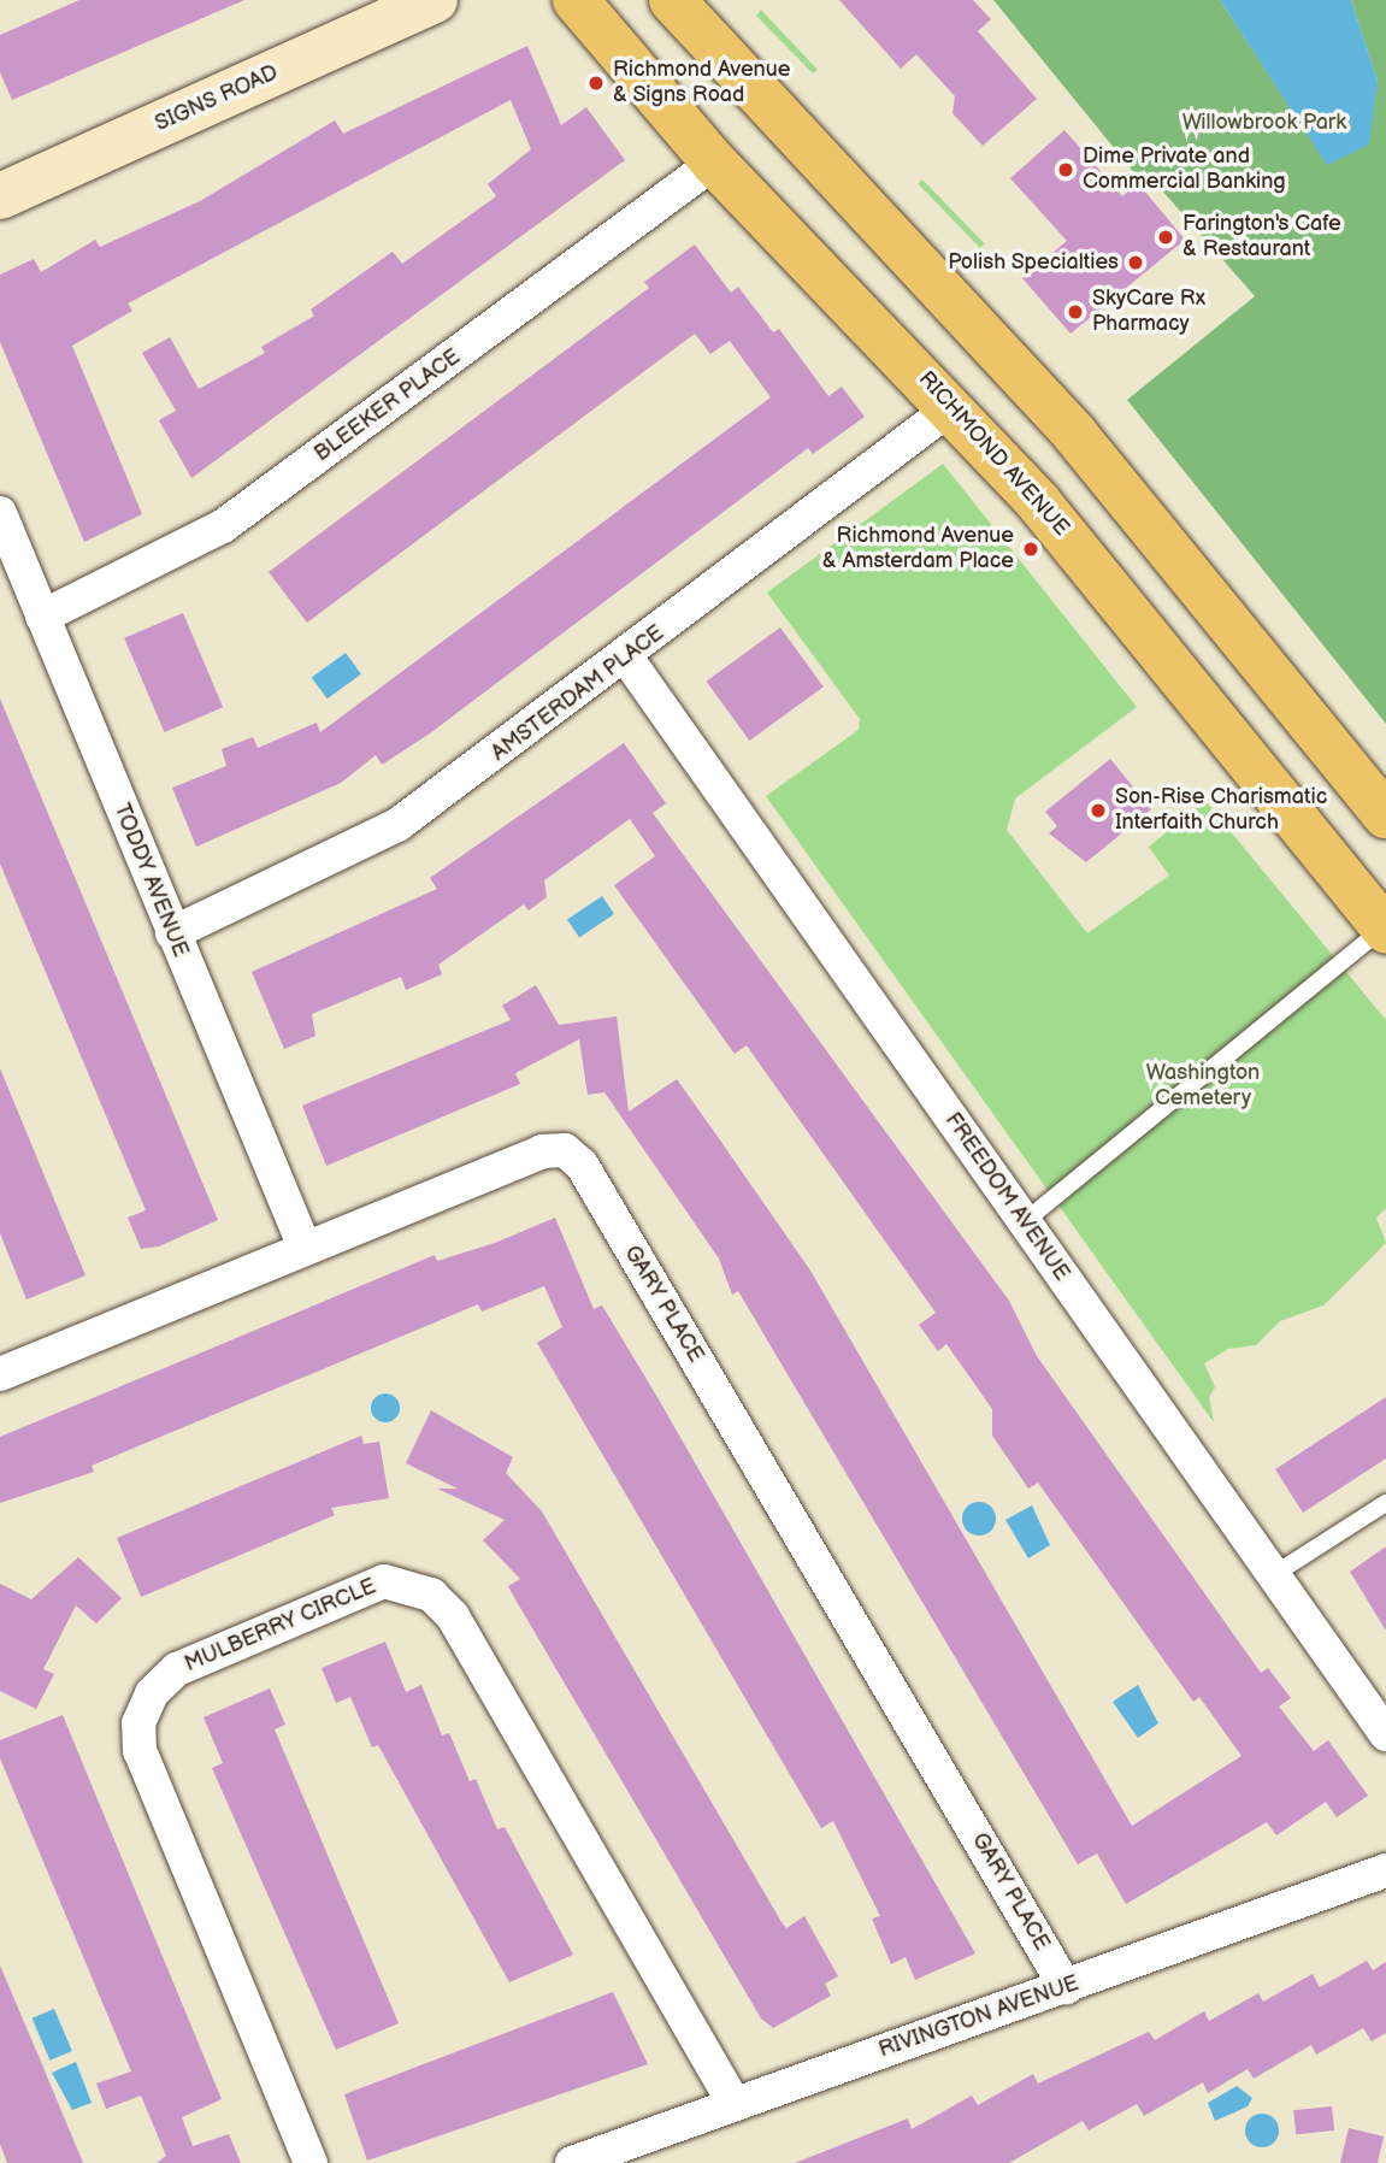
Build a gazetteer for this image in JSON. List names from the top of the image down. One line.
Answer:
{"streets":{"main road":["RICHMOND AVENUE"],"street":["SIGNS ROAD","BLEEKER PLACE","AMSTERDAM PLACE","TODDY AVENUE","FREEDOM AVENUE","GARY PLACE","MULBERRY CIRCLE","RIVINGTON AVENUE"]},"crossings":[["BLEEKER PLACE","RICHMOND AVENUE"],["BLEEKER PLACE","TODDY AVENUE"],["RICHMOND AVENUE","AMSTERDAM PLACE"],["AMSTERDAM PLACE","TODDY AVENUE"],["AMSTERDAM PLACE","FREEDOM AVENUE"],["TODDY AVENUE","GARY PLACE"],["GARY PLACE","RIVINGTON AVENUE"],["MULBERRY CIRCLE","RIVINGTON AVENUE"]],"parks":["Willowbrook Park","Washington Cemetery"],"places":["Richmond Avenue & Signs Road","Dime Private and Commercial Banking","Farington's Cafe & Restaurant","Polish Specialties","SkyCare Rx Pharmacy","Richmond Avenue & Amsterdam Place","Son-Rise Charismatic Interfaith Church"]}
